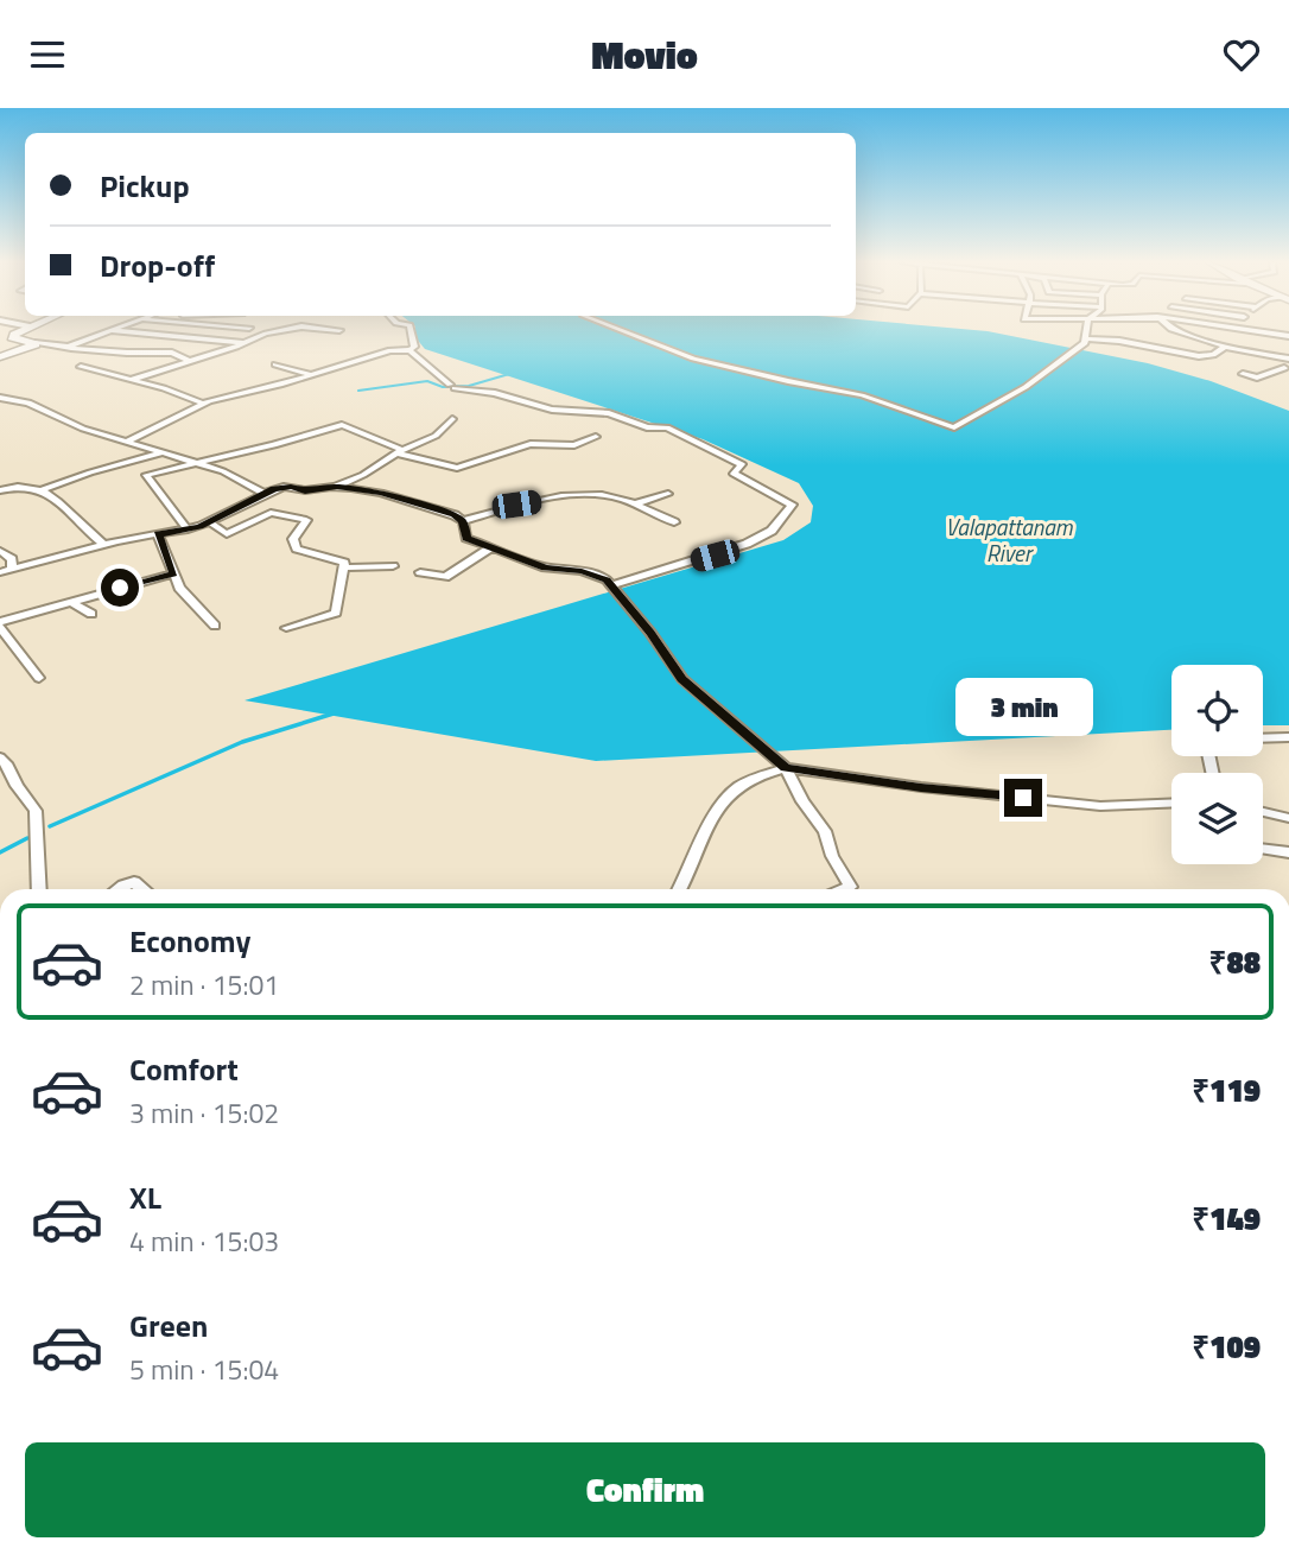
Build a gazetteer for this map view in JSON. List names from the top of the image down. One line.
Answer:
{"water":["Valapattanam River"],"page":{"header":"Movio","banner":["Pickup","Drop-off"],"bubble":"3 min","list":[{"name":"Economy","note":"2 min · 15:01","value":"₹88"},{"name":"Comfort","note":"3 min · 15:02","value":"₹119"},{"name":"XL","note":"4 min · 15:03","value":"₹149"},{"name":"Green","note":"5 min · 15:04","value":"₹109"}],"buttons":"Confirm"}}
